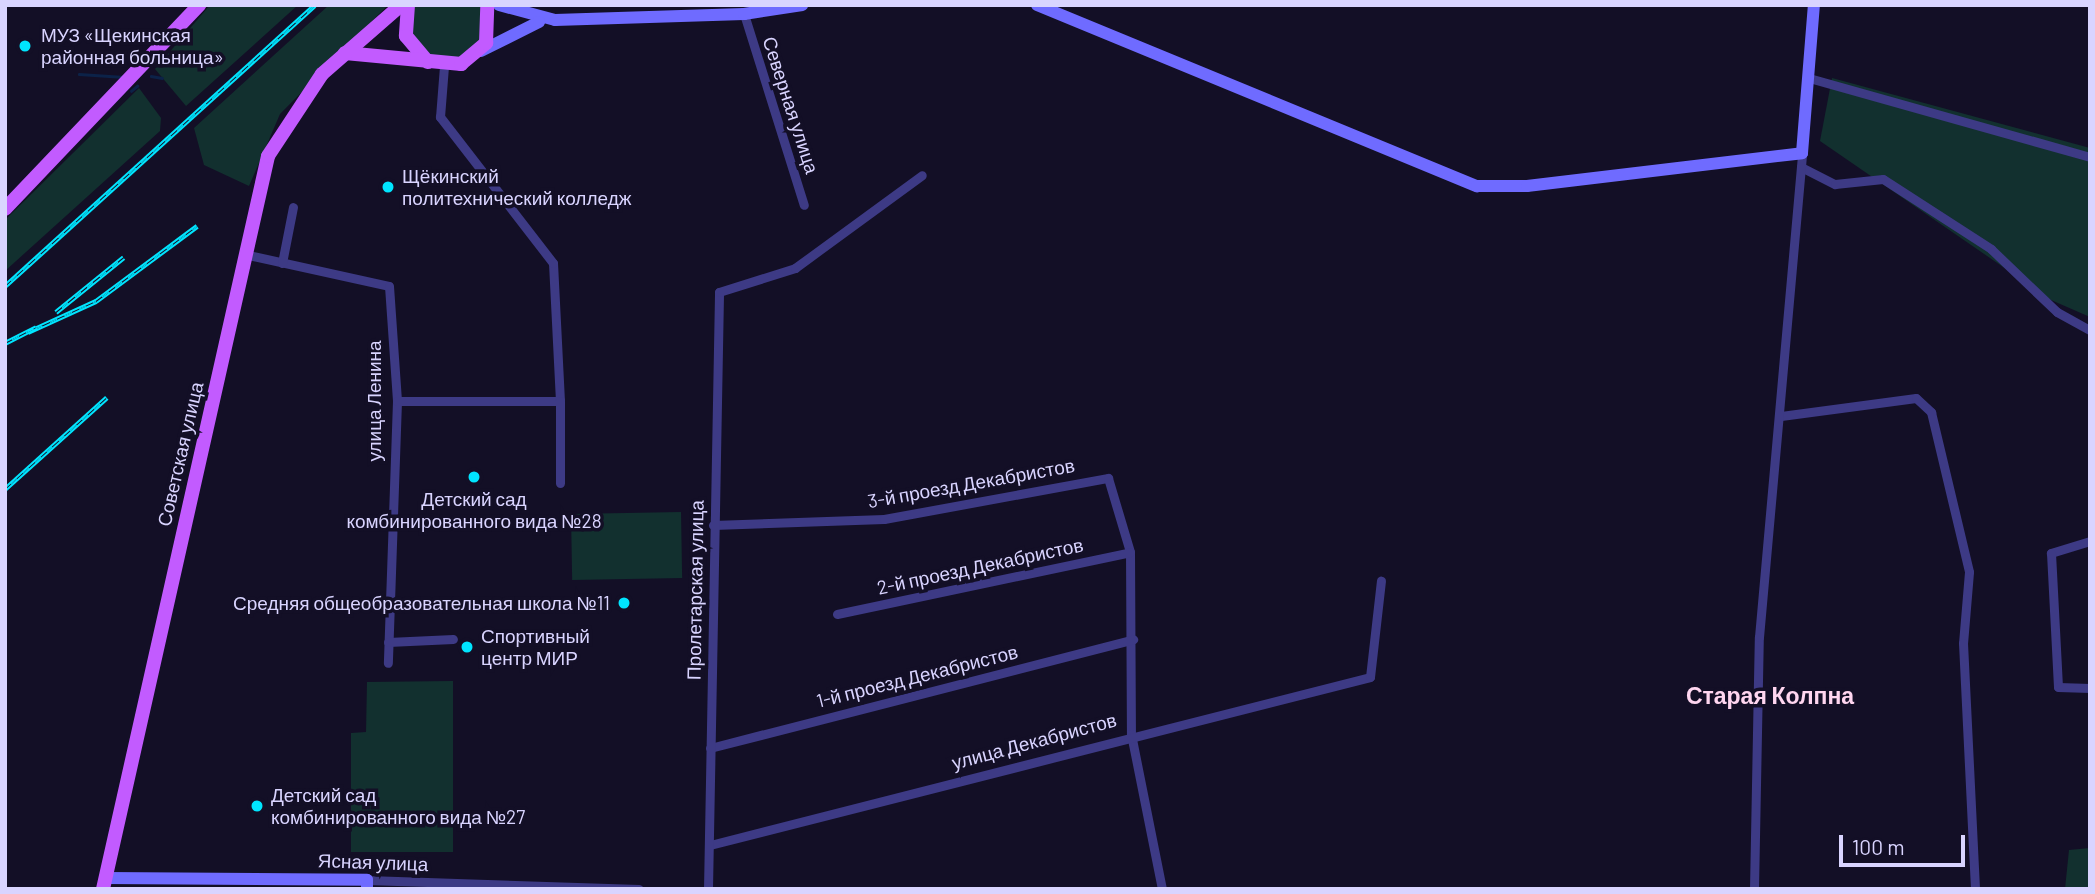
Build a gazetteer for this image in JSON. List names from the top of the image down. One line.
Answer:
{"streets":{"main road":["Советская улица"],"street":["Северная улица","улица Ленина","3-й проезд Декабристов","2-й проезд Декабристов","Пролетарская улица","1-й проезд Декабристов","улица Декабристов","Ясная улица"]},"crossings":[["улица Ленина","Советская улица"],["Советская улица","Ясная улица"],["3-й проезд Декабристов","2-й проезд Декабристов"],["3-й проезд Декабристов","Пролетарская улица"],["Пролетарская улица","1-й проезд Декабристов"],["Пролетарская улица","улица Декабристов"]],"districts":["Старая Колпна"],"places":["МУЗ «Щекинская районная больница»","Щёкинский политехнический колледж","Детский сад комбинированного вида №28","Средняя общеобразовательная школа №11","Спортивный центр МИР","Детский сад комбинированного вида №27"],"scale_bar":"100 m"}
